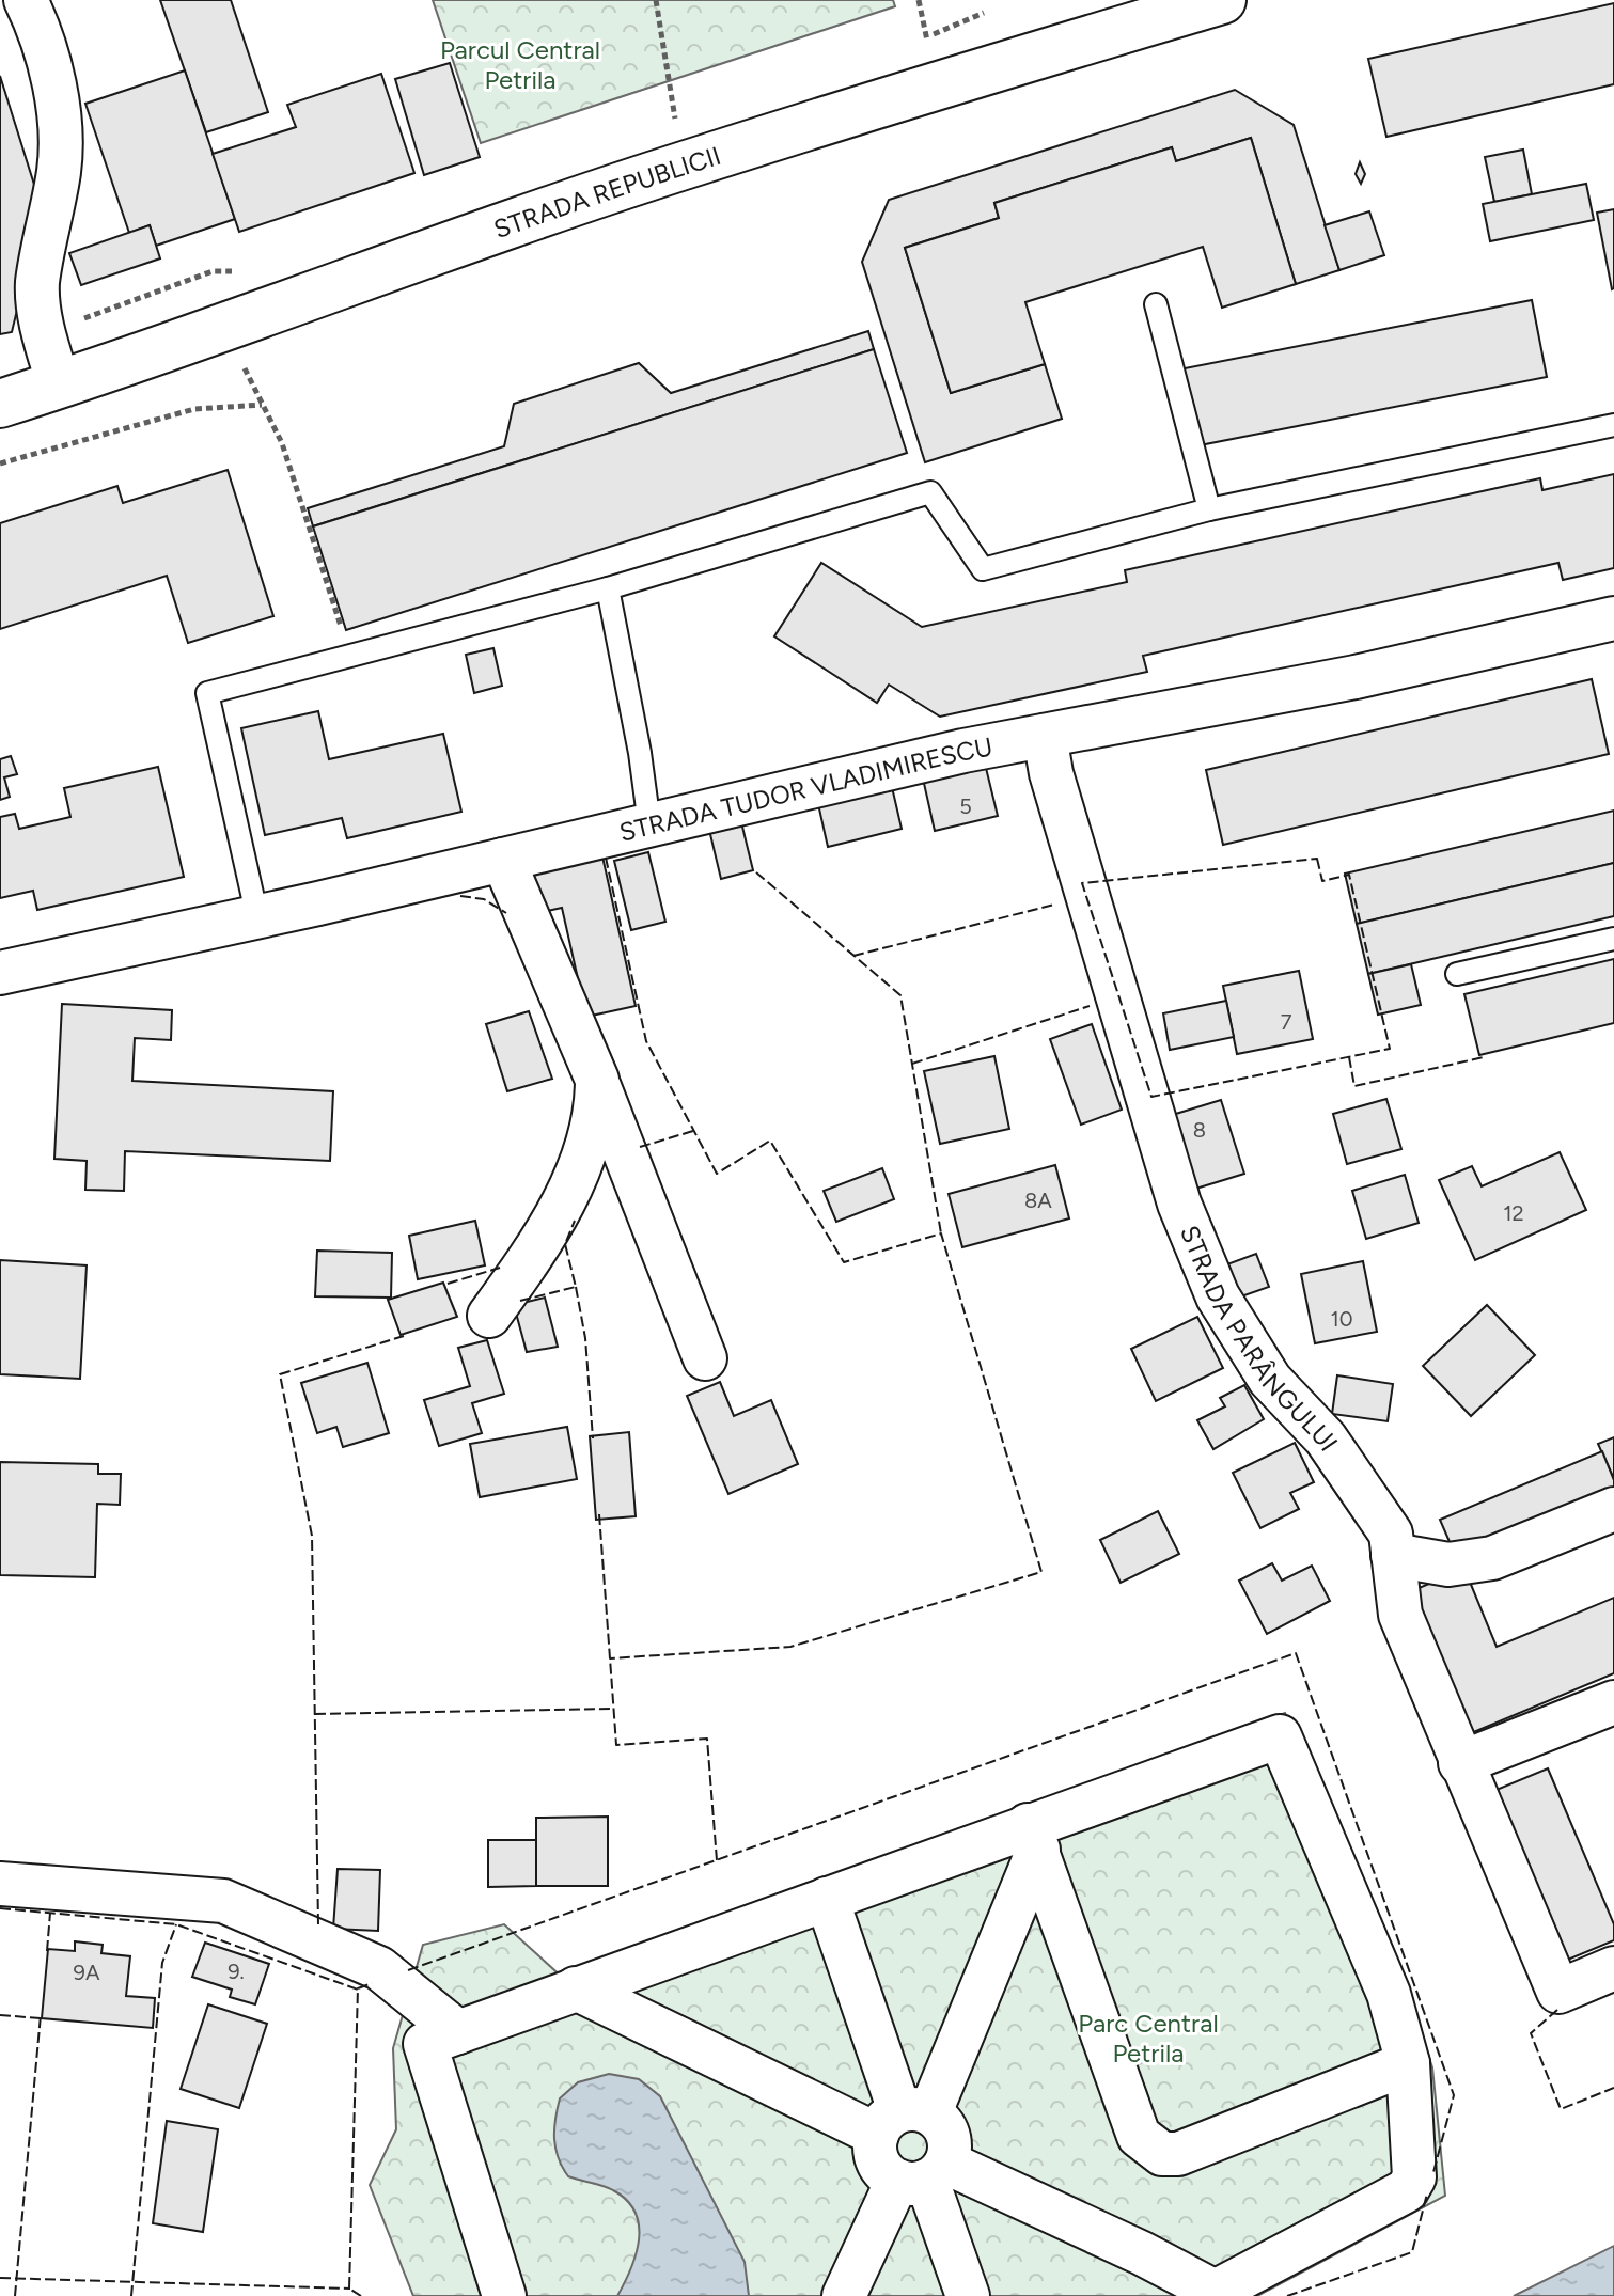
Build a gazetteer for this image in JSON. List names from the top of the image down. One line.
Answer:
{"streets":{"main road":["STRADA REPUBLICII"],"street":["STRADA TUDOR VLADIMIRESCU","STRADA PARÂNGULUI"]},"crossings":[["STRADA TUDOR VLADIMIRESCU","STRADA PARÂNGULUI"]],"parks":["Parcul Central Petrila","Parc Central Petrila"],"house_numbers":["5","7","8","8A","12","10","9.","9A"]}
